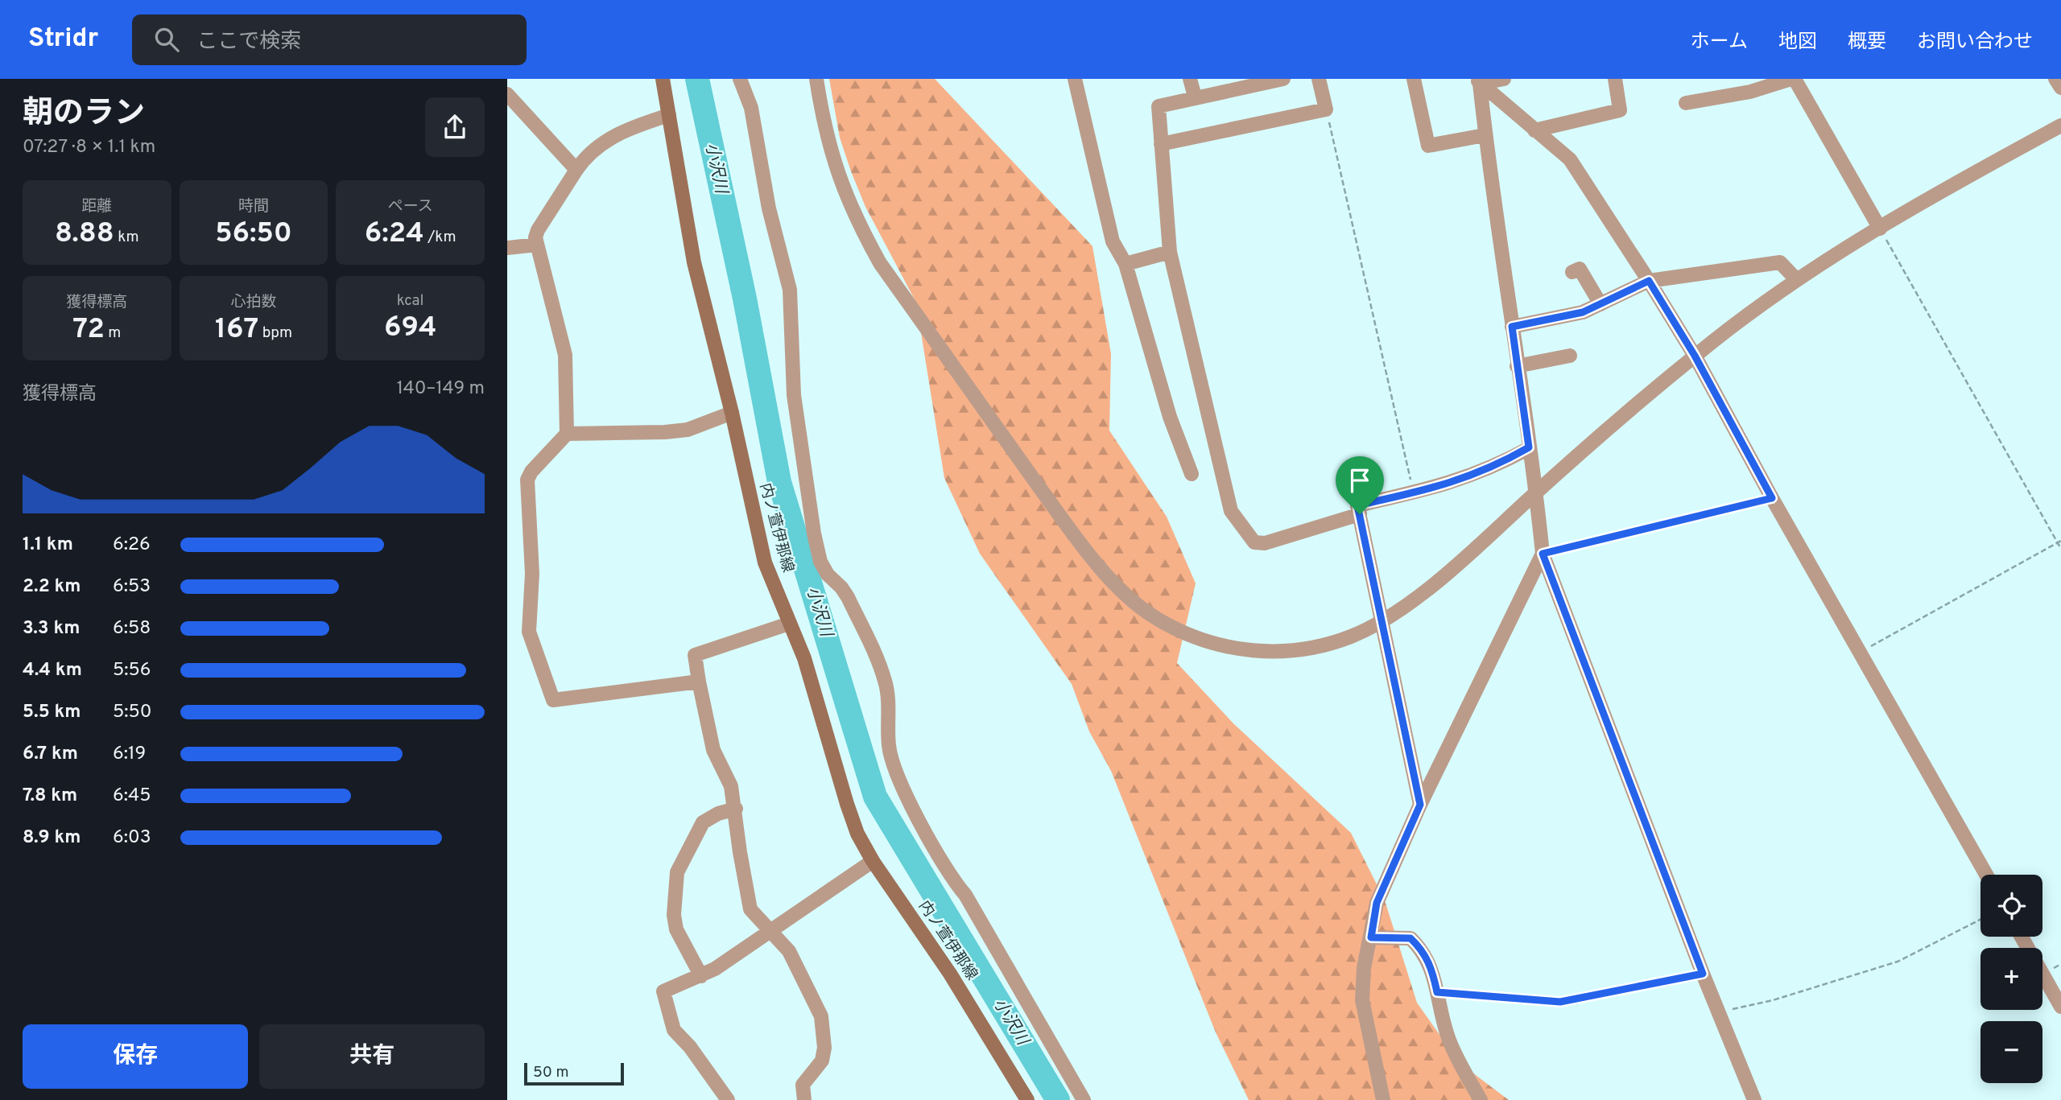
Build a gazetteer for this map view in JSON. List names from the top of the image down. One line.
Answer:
{"streets":{"main road":["内ノ萱伊那線"]},"water":["小沢川"],"scale_bar":"50 m","page":{"header":"Stridr","search":"ここで検索","nav":["ホーム","地図","概要","お問い合わせ"],"heading":["朝のラン","07:27 · 8 × 1.1 km"],"stats":[["距離","8.88 km"],["時間","56:50"],["ペース","6:24 /km"],["獲得標高","72 m"],["心拍数","167 bpm"],["kcal","694"]],"chart":["獲得標高","140–149 m"],"list":[{"name":"1.1 km","note":"6:26"},{"name":"2.2 km","note":"6:53"},{"name":"3.3 km","note":"6:58"},{"name":"4.4 km","note":"5:56"},{"name":"5.5 km","note":"5:50"},{"name":"6.7 km","note":"6:19"},{"name":"7.8 km","note":"6:45"},{"name":"8.9 km","note":"6:03"}],"map_buttons":["+","−"],"buttons":["保存","共有"],"scale":"50 m"}}
